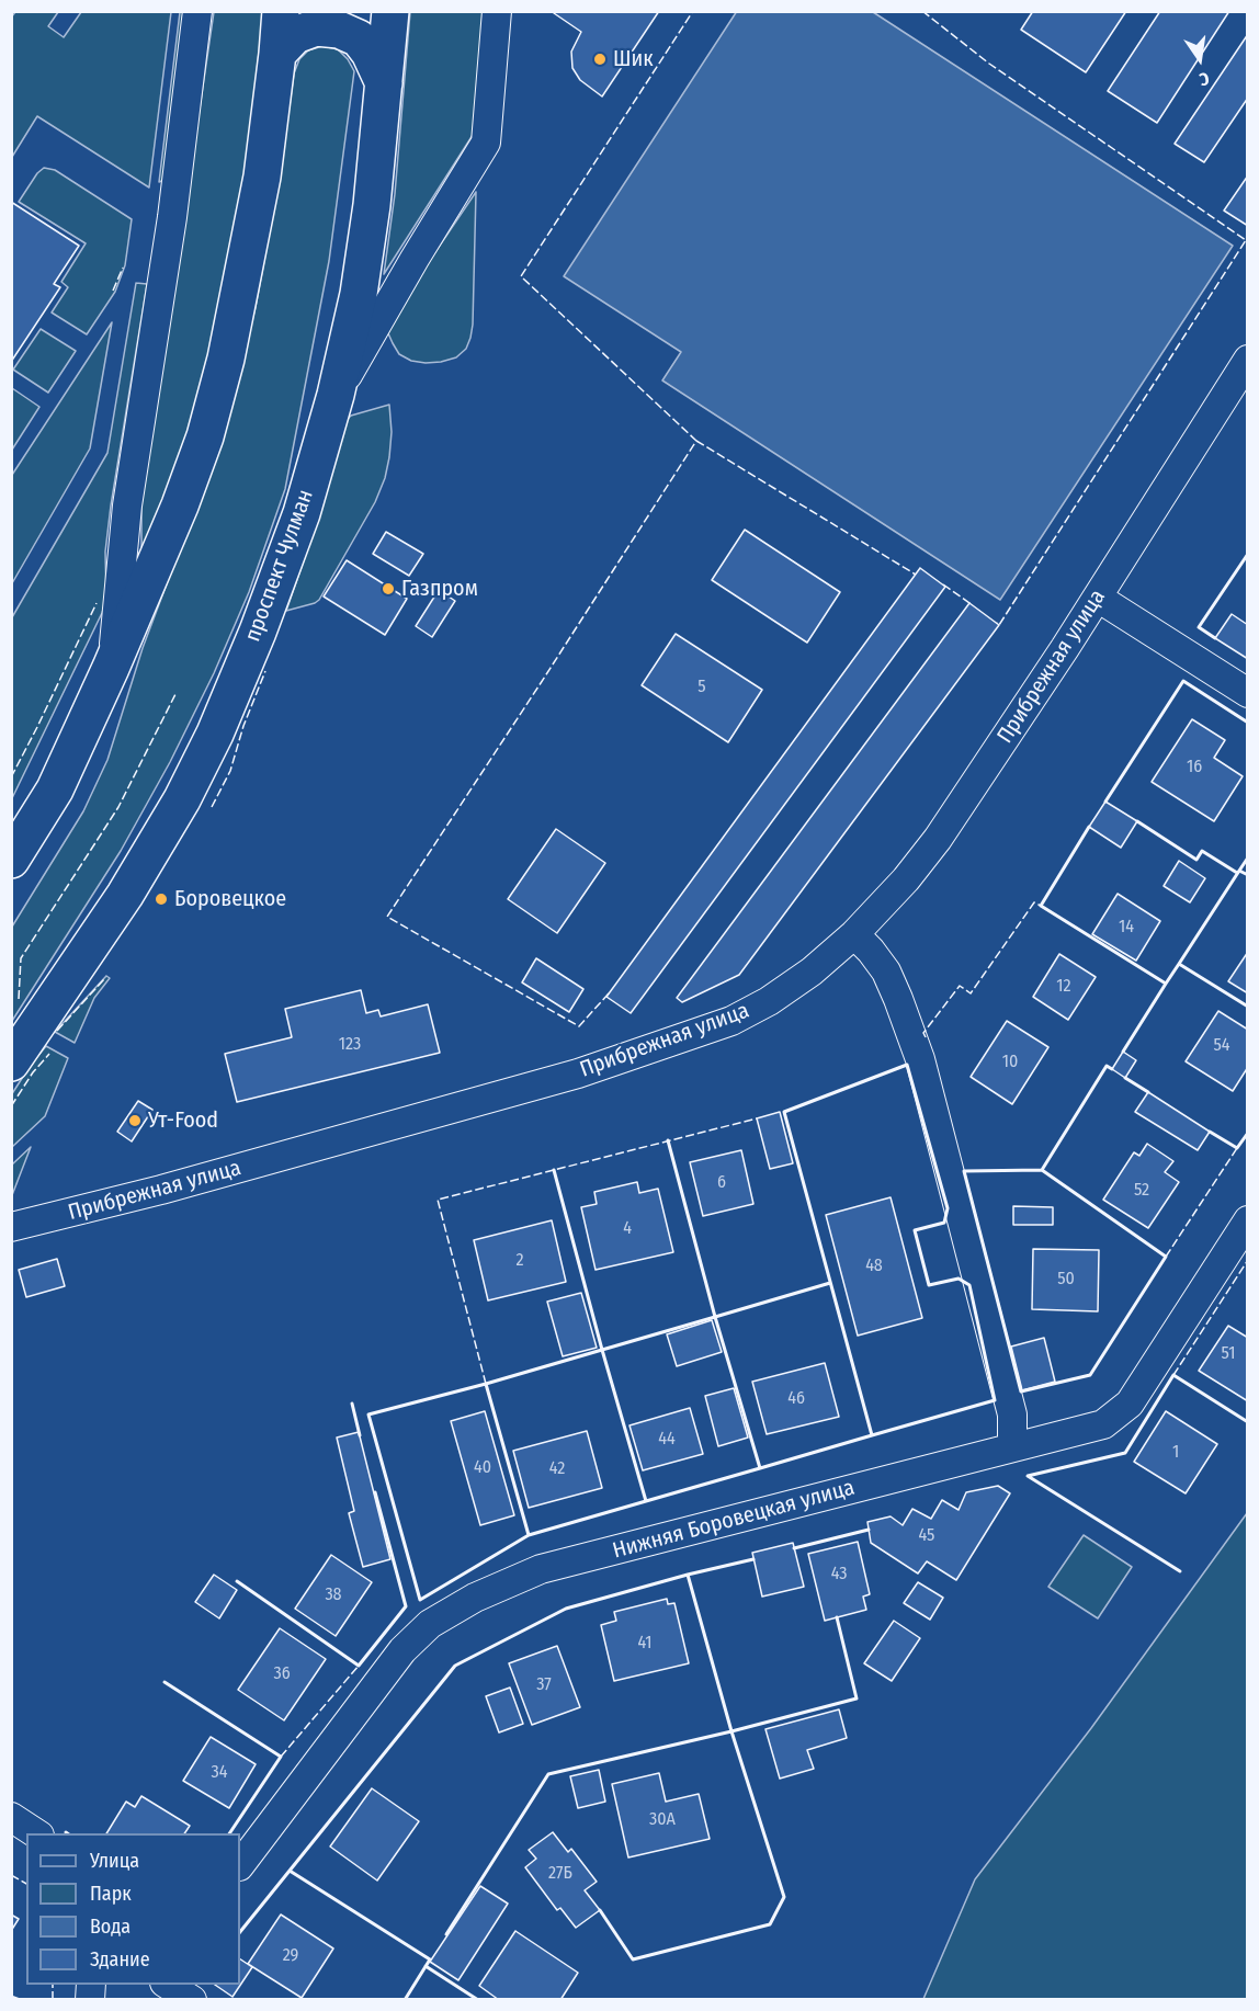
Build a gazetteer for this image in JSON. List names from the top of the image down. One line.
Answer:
{"streets":{"main road":["проспект Чулман"],"street":["Прибрежная улица","Нижняя Боровецкая улица"]},"places":["Шик","Газпром","Боровецкое","Ут-Food"],"house_numbers":["5","16","14","12","123","54","10","6","52","4","2","48","50","51","46","44","1","40","42","45","43","38","41","36","37","34","30А","27Б","29"],"legend":["Улица","Парк","Вода","Здание"],"north":"bottom"}
